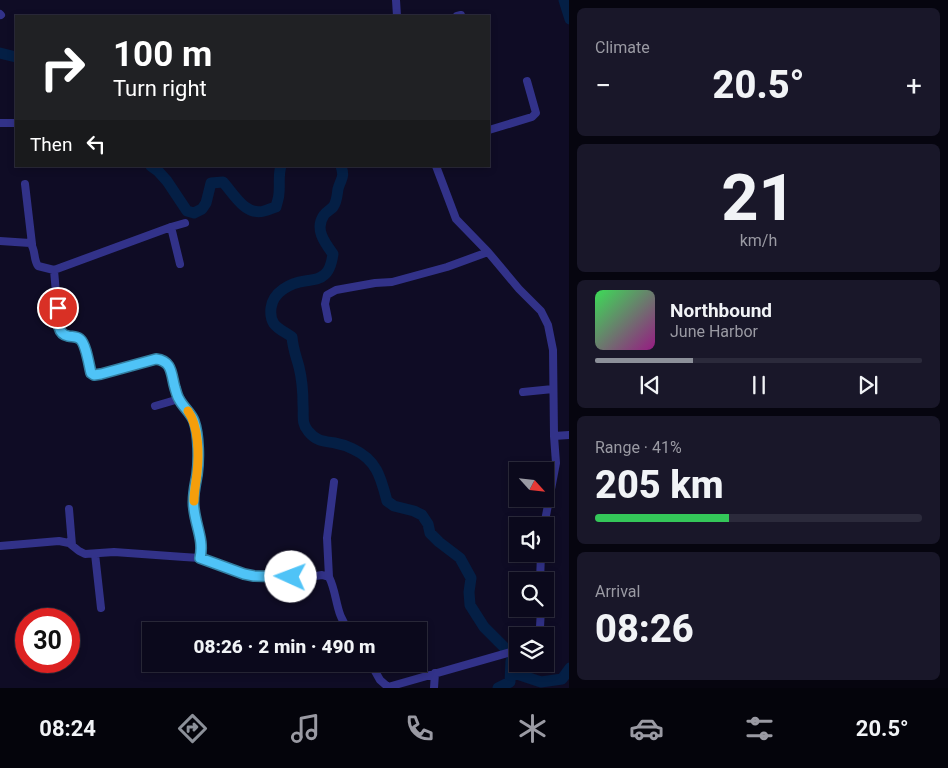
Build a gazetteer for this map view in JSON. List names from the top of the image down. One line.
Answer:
{"north":"bottom right","page":{"tile":["Climate",["21","km/h"],["Range · 41%","205 km"],["Arrival","08:26"]],"turn":["100 m","Turn right"],"heat":["−","20.5°","+"],"then":"Then","song":["Northbound","June Harbor"],"limit":"30","trip":"08:26 · 2 min · 490 m","tabs":["08:24","20.5°"]}}
